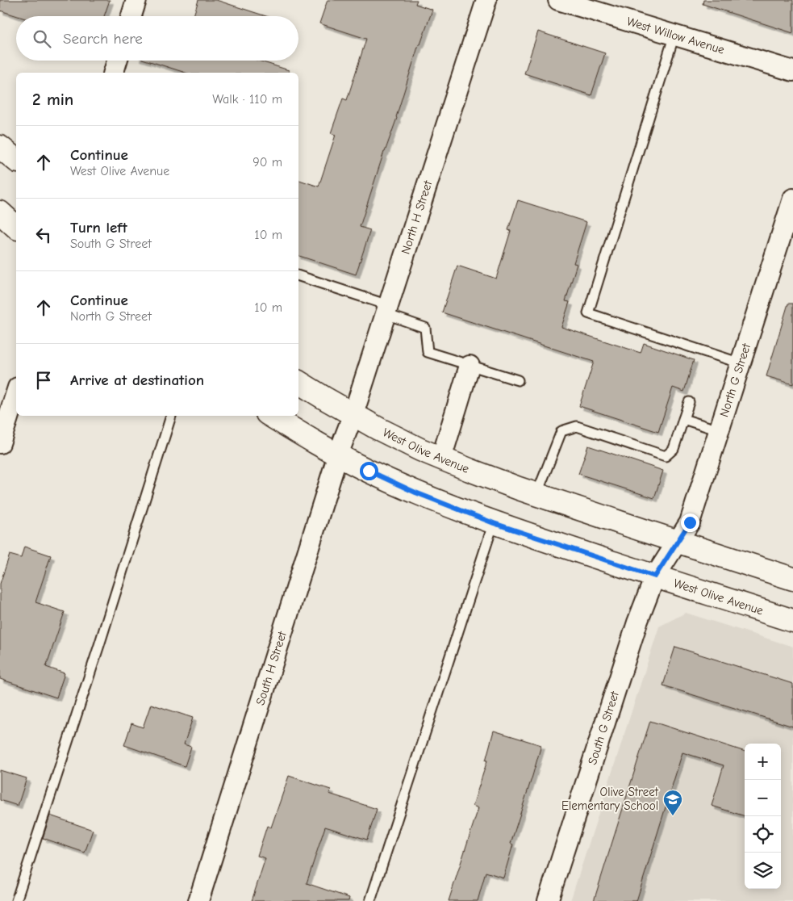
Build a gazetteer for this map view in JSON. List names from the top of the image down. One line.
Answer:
{"streets":{"main road":["West Olive Avenue"],"street":["West Willow Avenue","North H Street","North G Street","South H Street","South G Street"]},"crossings":[["North H Street","West Olive Avenue"],["North H Street","South H Street"],["North G Street","West Olive Avenue"],["North G Street","South G Street"],["West Olive Avenue","South H Street"],["West Olive Avenue","South G Street"]],"places":{"school or university":["Olive Street Elementary School"]},"page":{"search":"Search here","heading":["2 min","Walk · 110 m"],"list":[["Continue","West Olive Avenue","90 m"],["Turn left","South G Street","10 m"],["Continue","North G Street","10 m"],"Arrive at destination"],"map_buttons":["+","−"]}}
